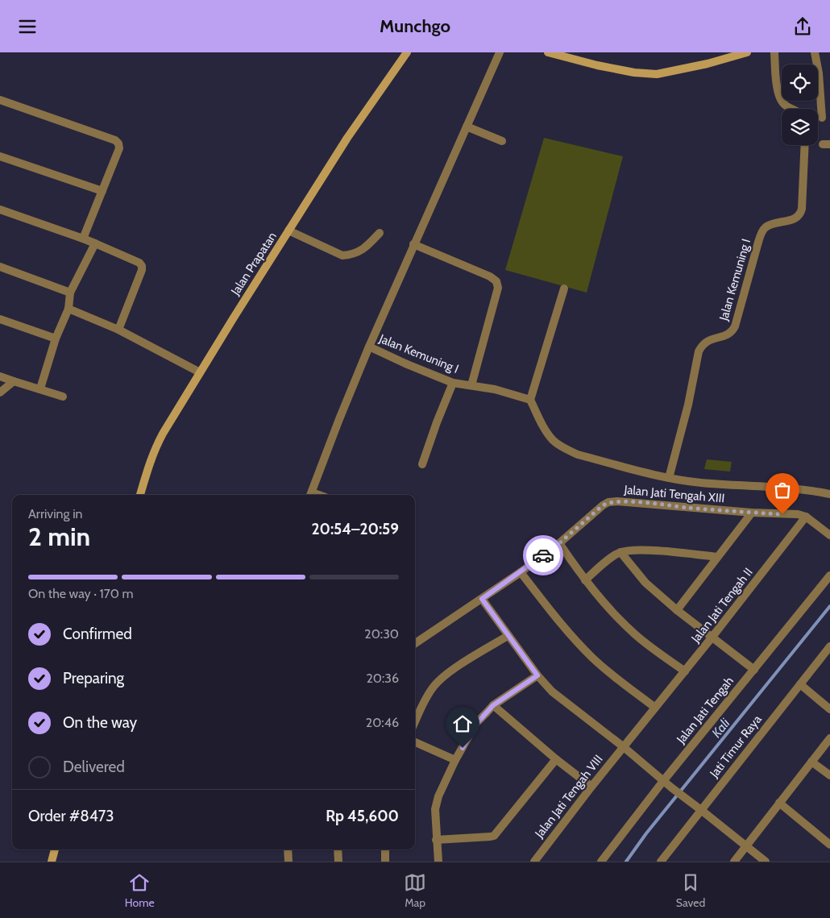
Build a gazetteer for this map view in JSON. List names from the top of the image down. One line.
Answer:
{"streets":{"main road":["Jalan Prapatan"],"street":["Jalan Kemuning I","Jalan Jati Tengah XIII","Jalan Jati Tengah II","Jalan Jati Tengah","Jati Timur Raya","Jalan Jati Tengah VIII"]},"crossings":[["Jalan Jati Tengah XIII","Jalan Jati Tengah II"],["Jalan Jati Tengah II","Jalan Jati Tengah VIII"]],"water":["Kali"],"page":{"header":"Munchgo","heading":["2 min","Arriving in","20:54–20:59"],"panel":["Order #8473","Rp 45,600"],"bar":"On the way · 170 m","list":[["Confirmed","20:30"],["Preparing","20:36"],["On the way","20:46"],"Delivered"],"tabs":["Home","Map","Saved"]}}
